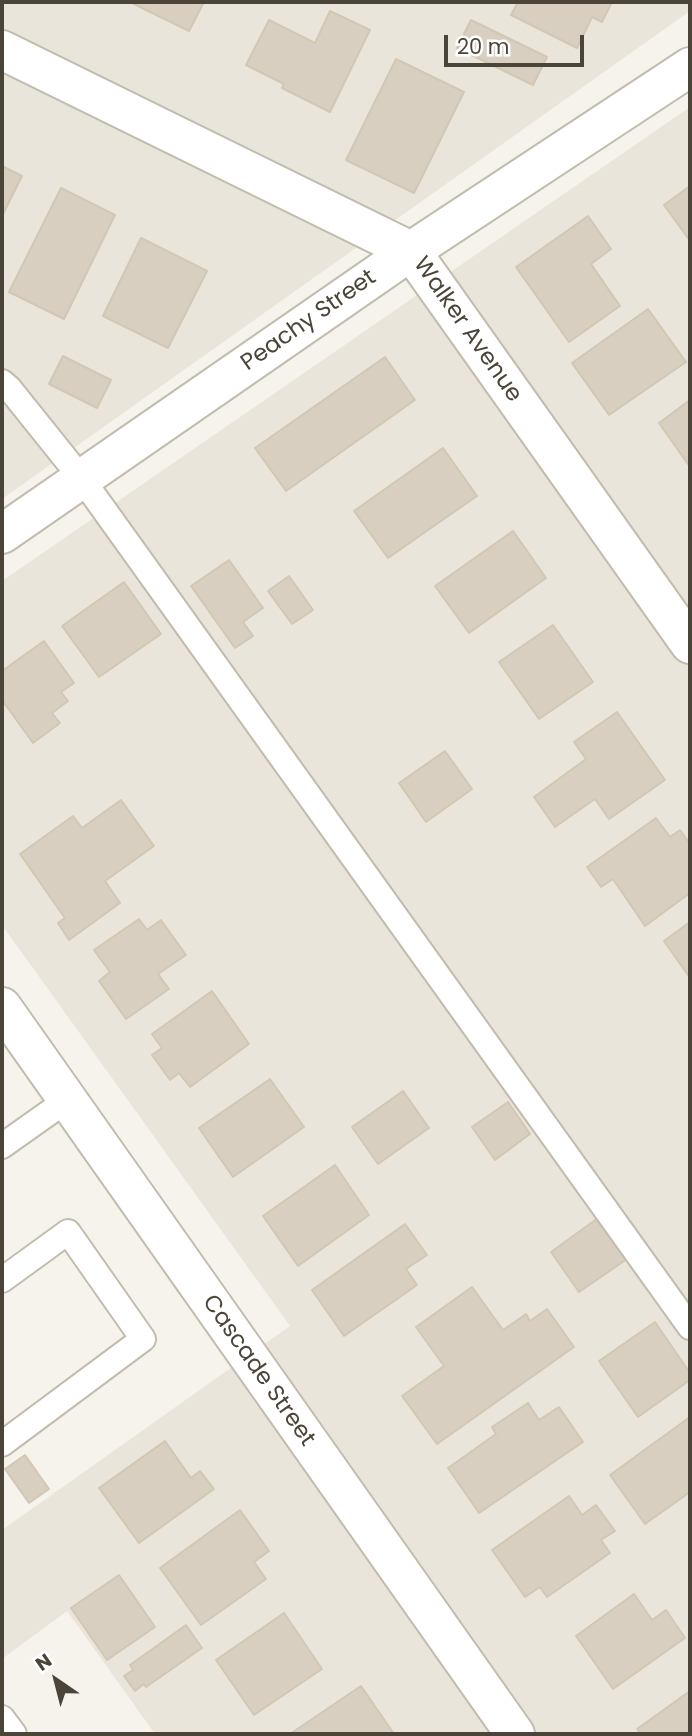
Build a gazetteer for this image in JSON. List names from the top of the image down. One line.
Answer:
{"streets":{"street":["Peachy Street","Walker Avenue","Cascade Street"]},"crossings":[["Peachy Street","Walker Avenue"]],"scale_bar":"20 m","north":"top left"}
